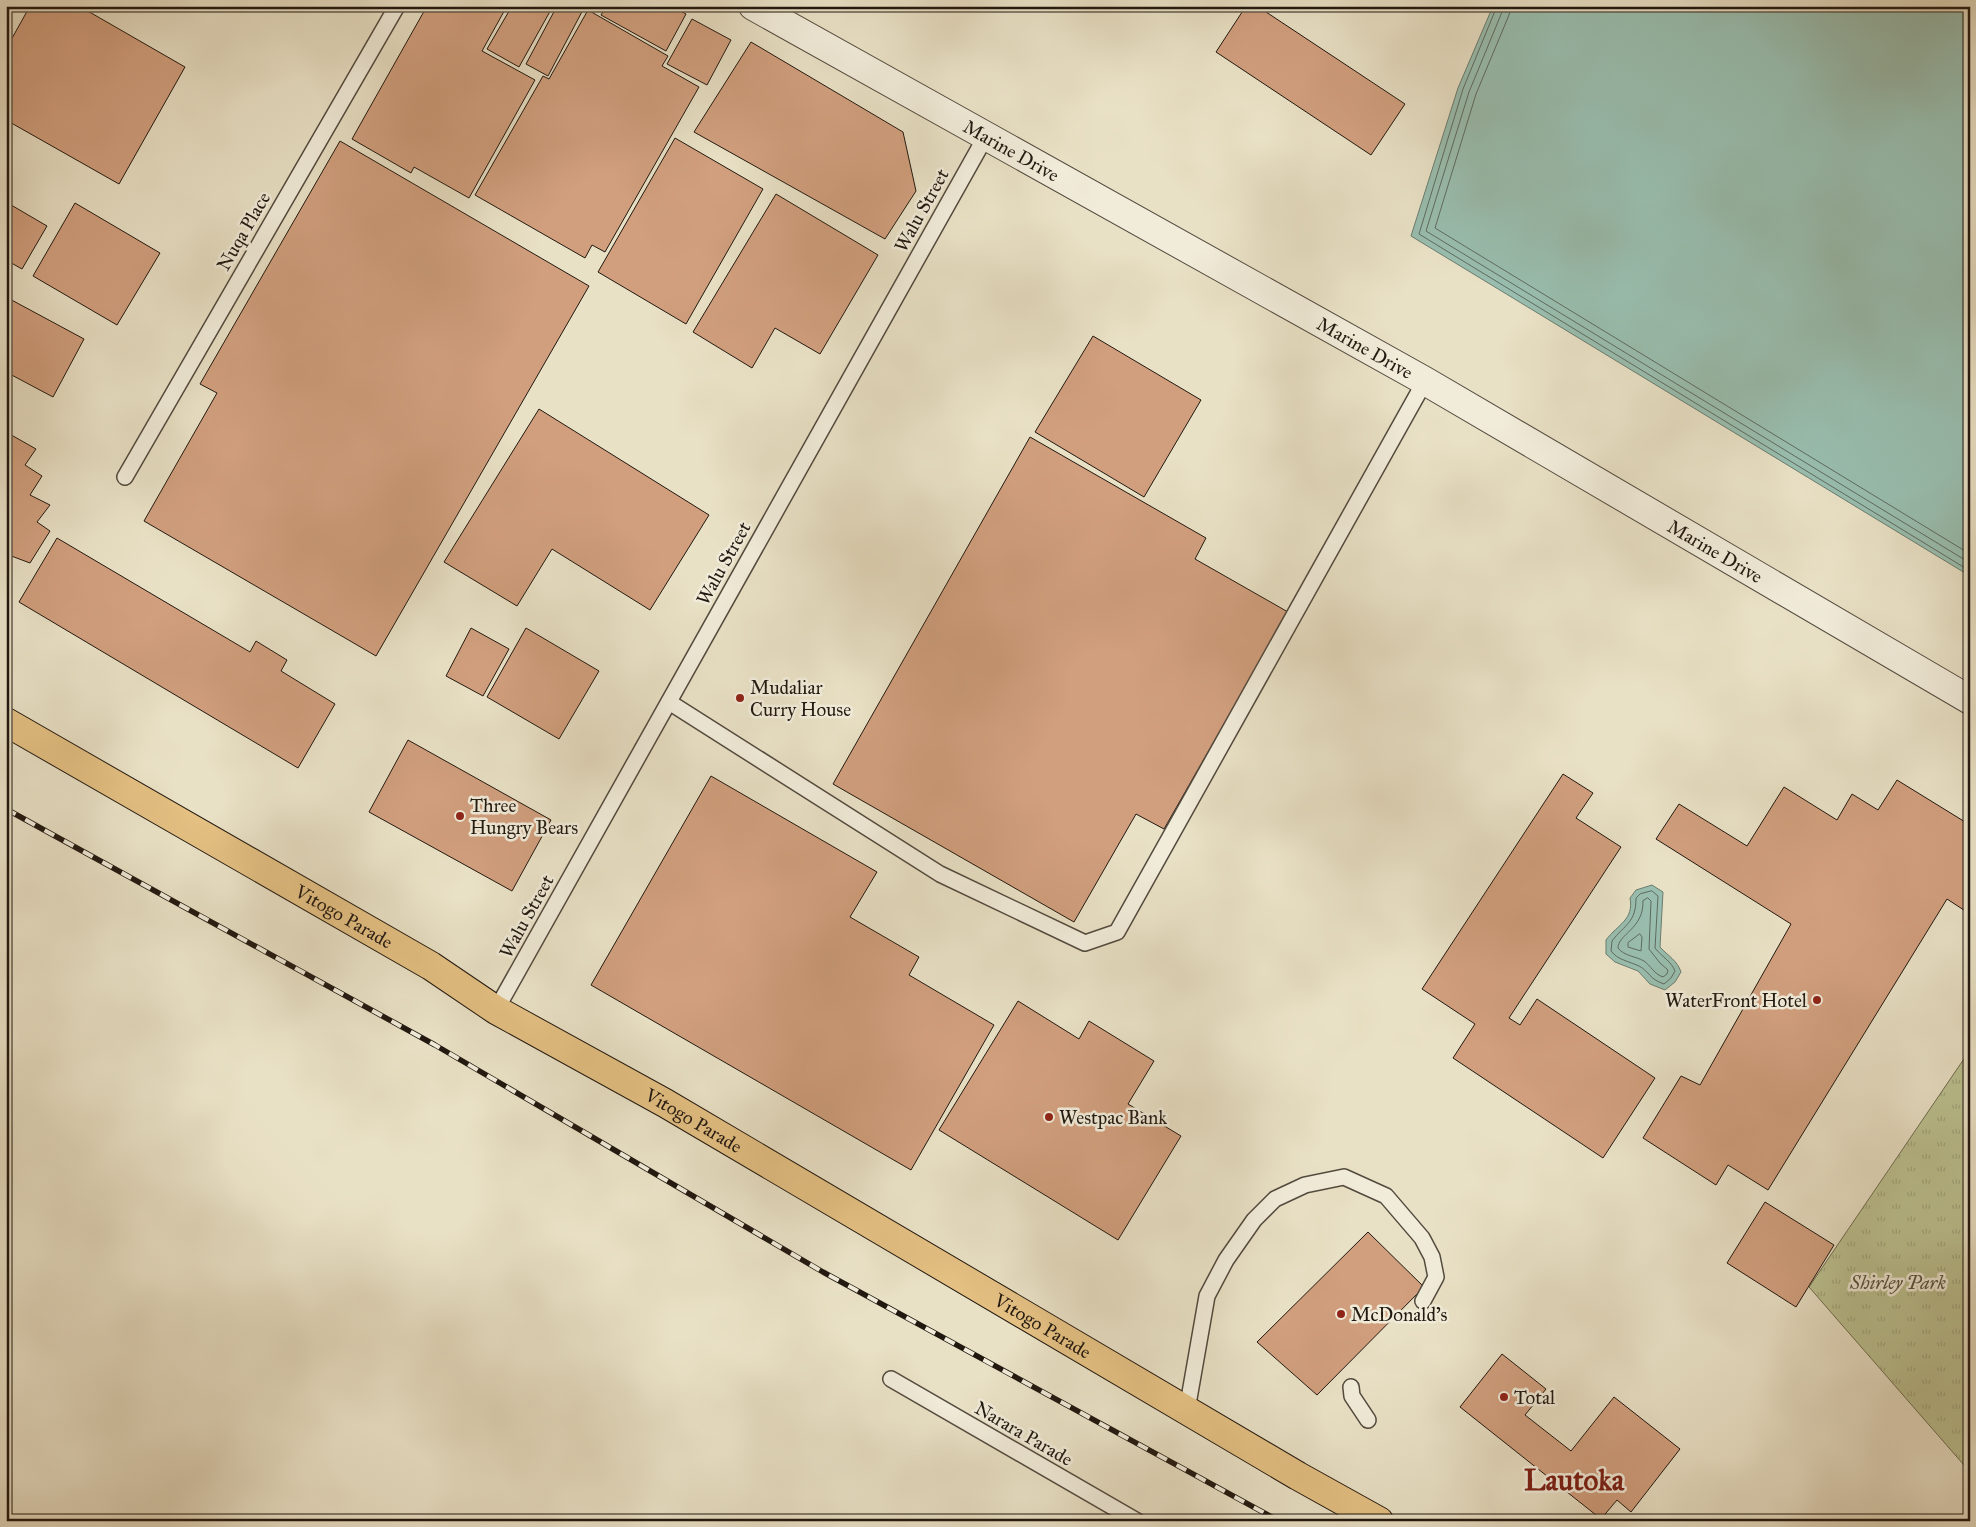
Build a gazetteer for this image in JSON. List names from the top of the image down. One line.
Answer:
{"streets":{"main road":["Vitogo Parade"],"street":["Marine Drive"],"lane":["Walu Street","Nuqa Place","Narara Parade"]},"crossings":[["Marine Drive","Walu Street"],["Walu Street","Vitogo Parade"]],"districts":["Lautoka"],"parks":["Shirley Park"],"places":["Mudaliar Curry House","Three Hungry Bears","WaterFront Hotel","Westpac Bank","McDonald's","Total"]}
